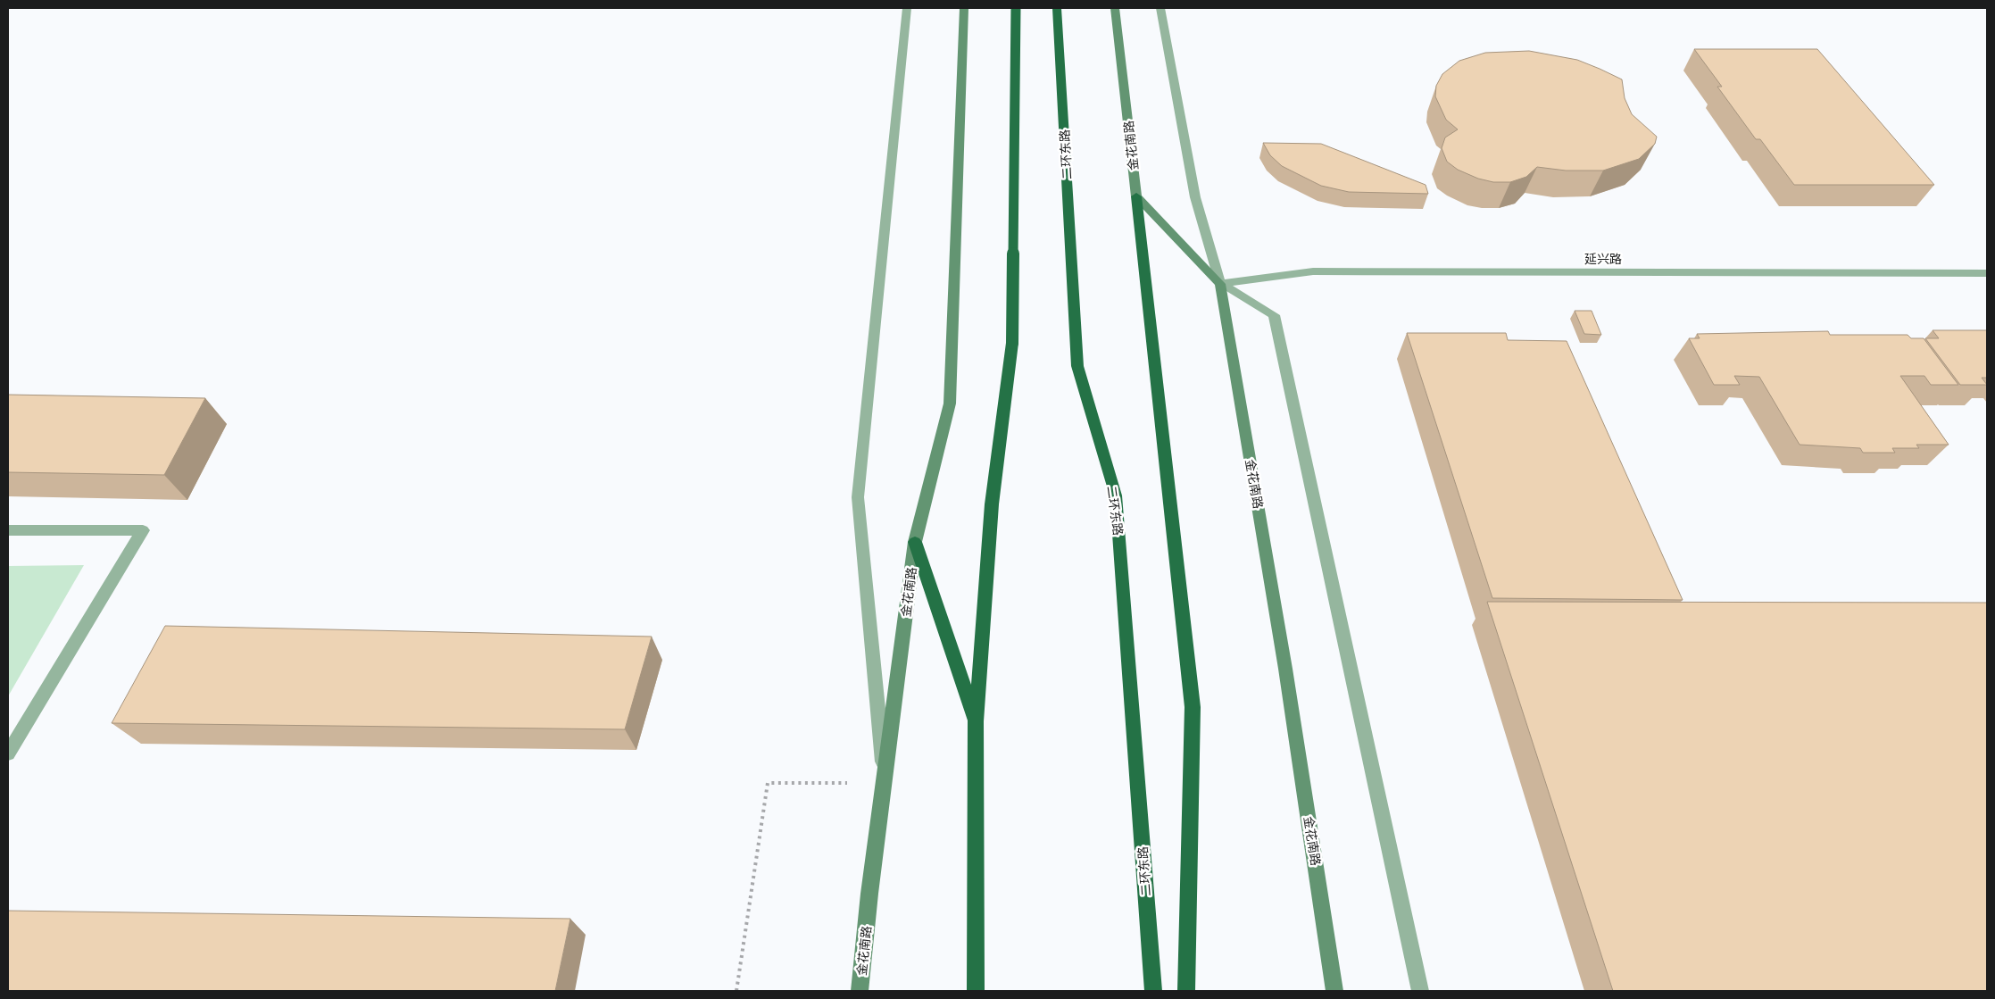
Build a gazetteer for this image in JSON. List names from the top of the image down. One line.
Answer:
{"streets":{"highway":["二环东路"],"main road":["金花南路"],"street":["延兴路"]},"crossings":[["金花南路","延兴路"]]}
